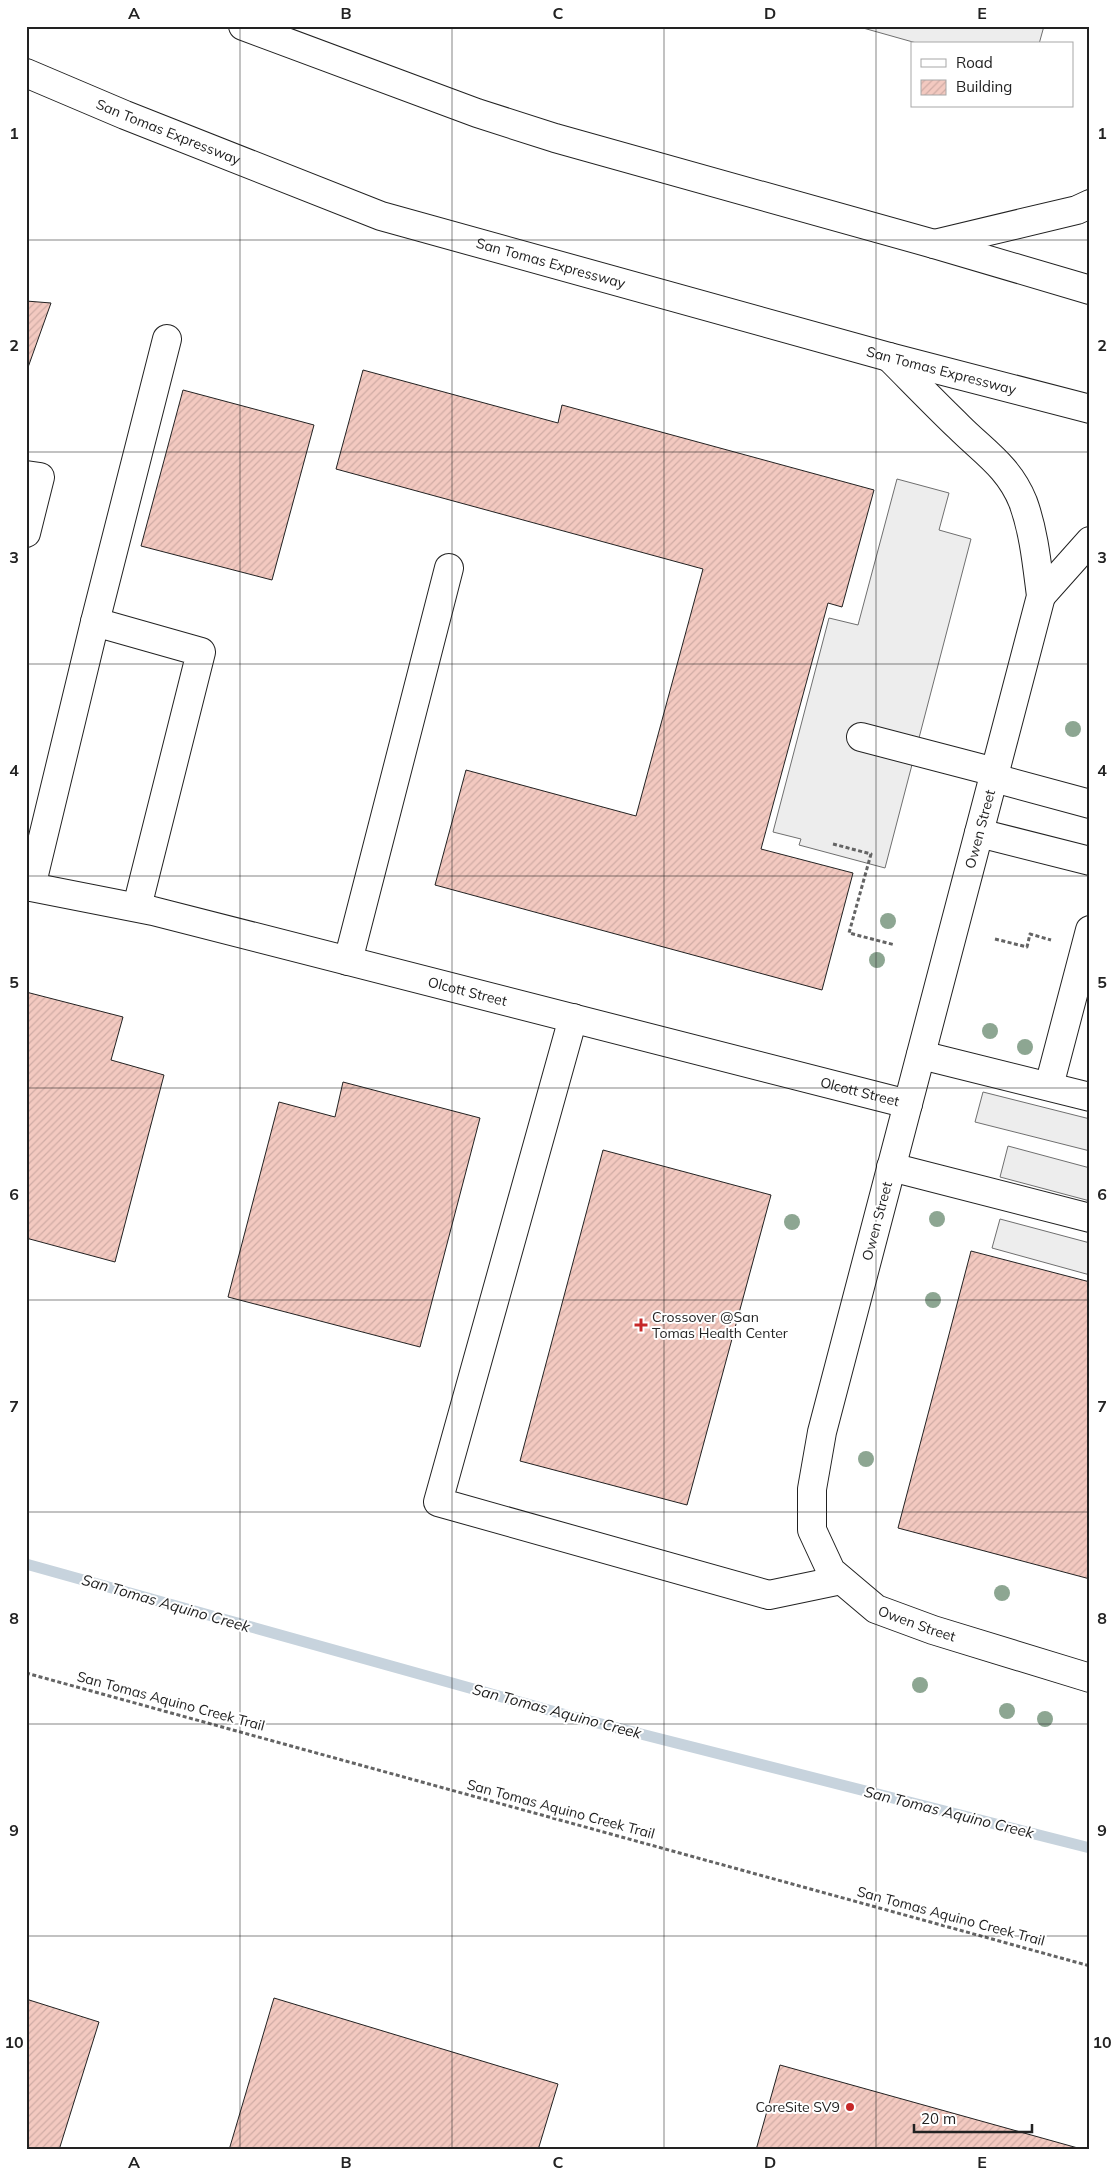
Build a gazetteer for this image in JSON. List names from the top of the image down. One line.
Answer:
{"streets":{"main road":["San Tomas Expressway","Owen Street","Olcott Street"],"path":["San Tomas Aquino Creek Trail"]},"crossings":[["Owen Street","Olcott Street"]],"water":["San Tomas Aquino Creek"],"places":{"health":["Crossover @San Tomas Health Center"],"other":["CoreSite SV9"]},"legend":["Road","Building"],"scale_bar":"20 m","grid":{"columns":["A","B","C","D","E"],"rows":["1","2","3","4","5","6","7","8","9","10"]}}
